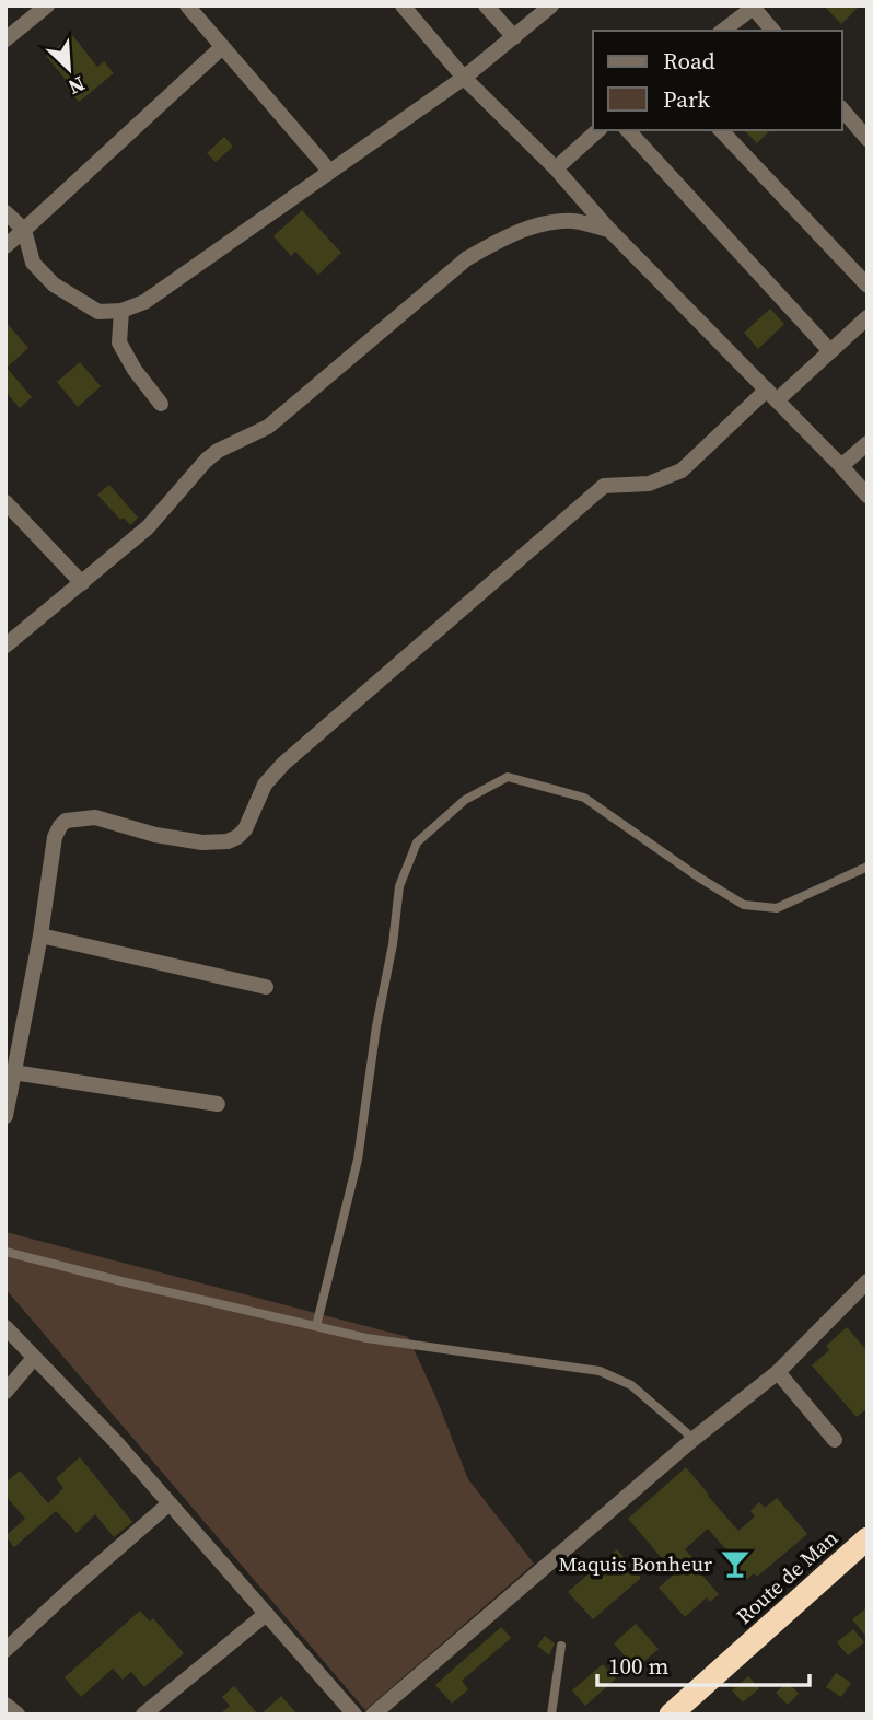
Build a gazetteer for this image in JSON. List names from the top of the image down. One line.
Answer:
{"streets":{"highway":["Route de Man"]},"places":{"bar":["Maquis Bonheur"]},"legend":["Road","Park"],"scale_bar":"100 m","north":"bottom right"}
